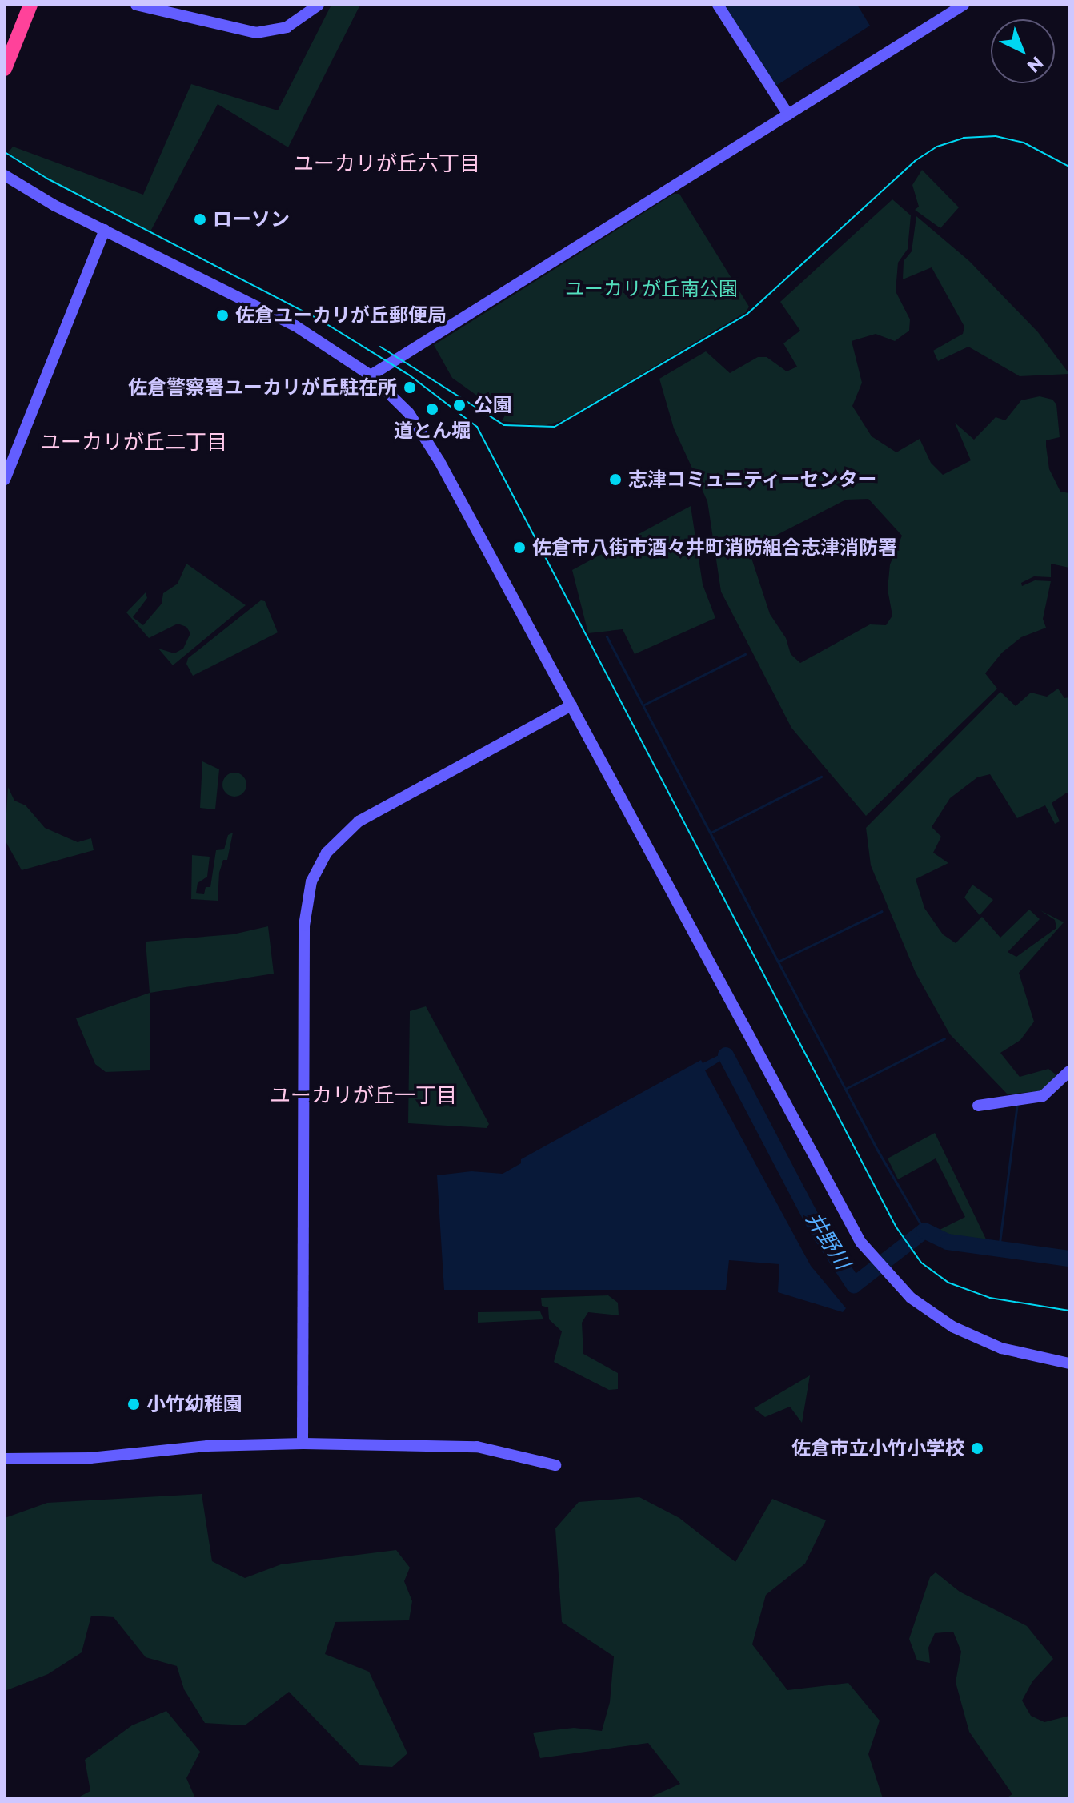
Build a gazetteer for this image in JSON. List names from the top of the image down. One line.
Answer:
{"districts":["ユーカリが丘六丁目","ユーカリが丘二丁目","ユーカリが丘一丁目"],"water":["井野川"],"parks":["ユーカリが丘南公園"],"places":["ローソン","佐倉ユーカリが丘郵便局","佐倉警察署ユーカリが丘駐在所","公園","道とん堀","志津コミュニティーセンター","佐倉市八街市酒々井町消防組合志津消防署","小竹幼稚園","佐倉市立小竹小学校"],"north":"bottom right"}
